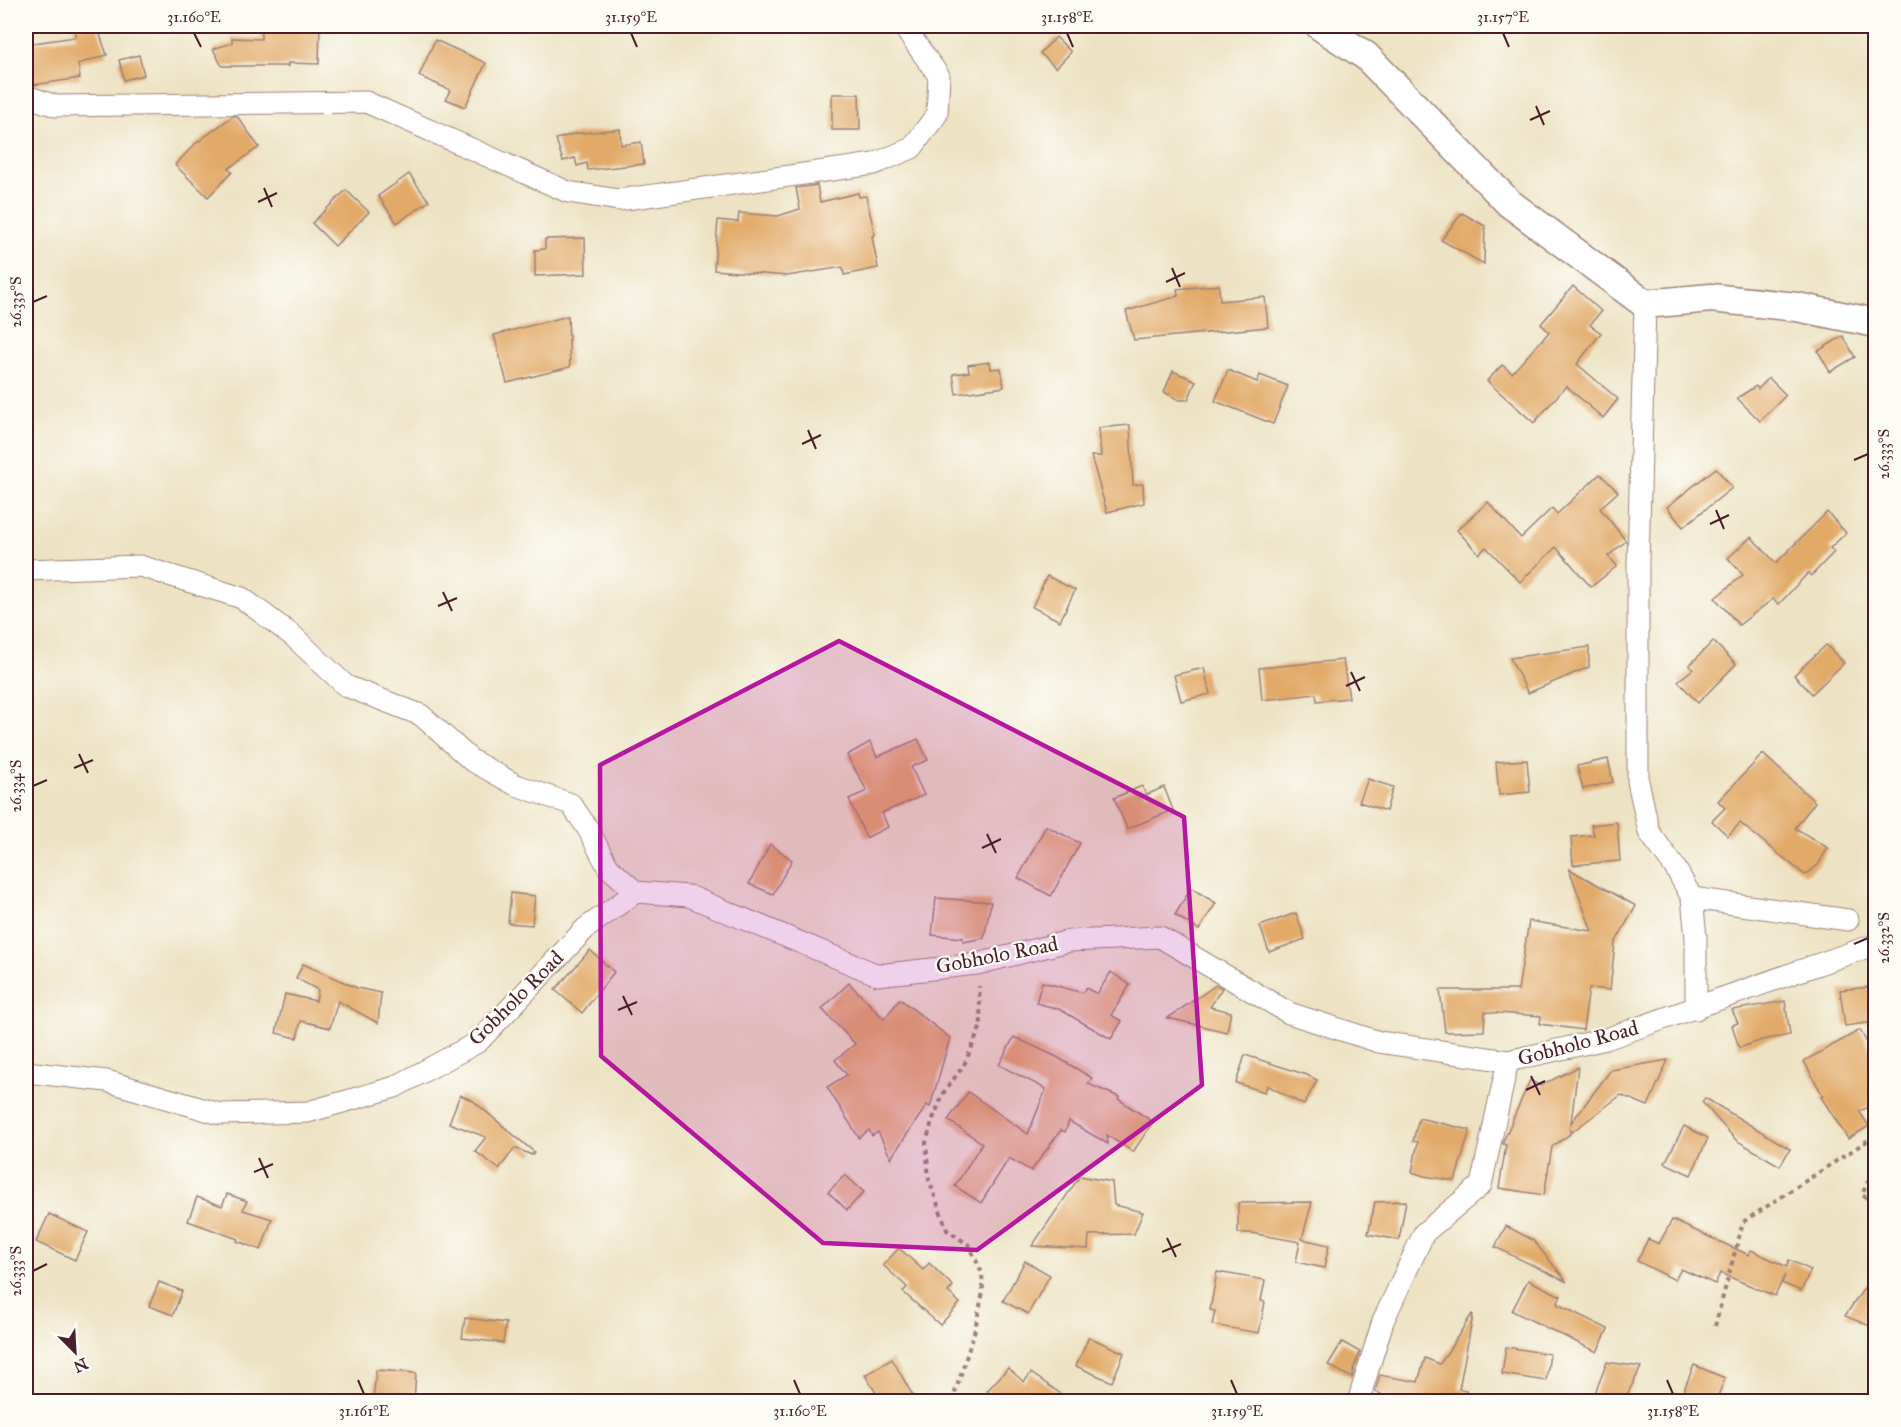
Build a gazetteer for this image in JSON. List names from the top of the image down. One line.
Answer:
{"streets":{"street":["Gobholo Road"]},"north":"bottom right","coordinates":["31.160°E","31.159°E","31.158°E","31.157°E","26.335°S","26.333°S","26.334°S","26.332°S","31.161°E"]}
